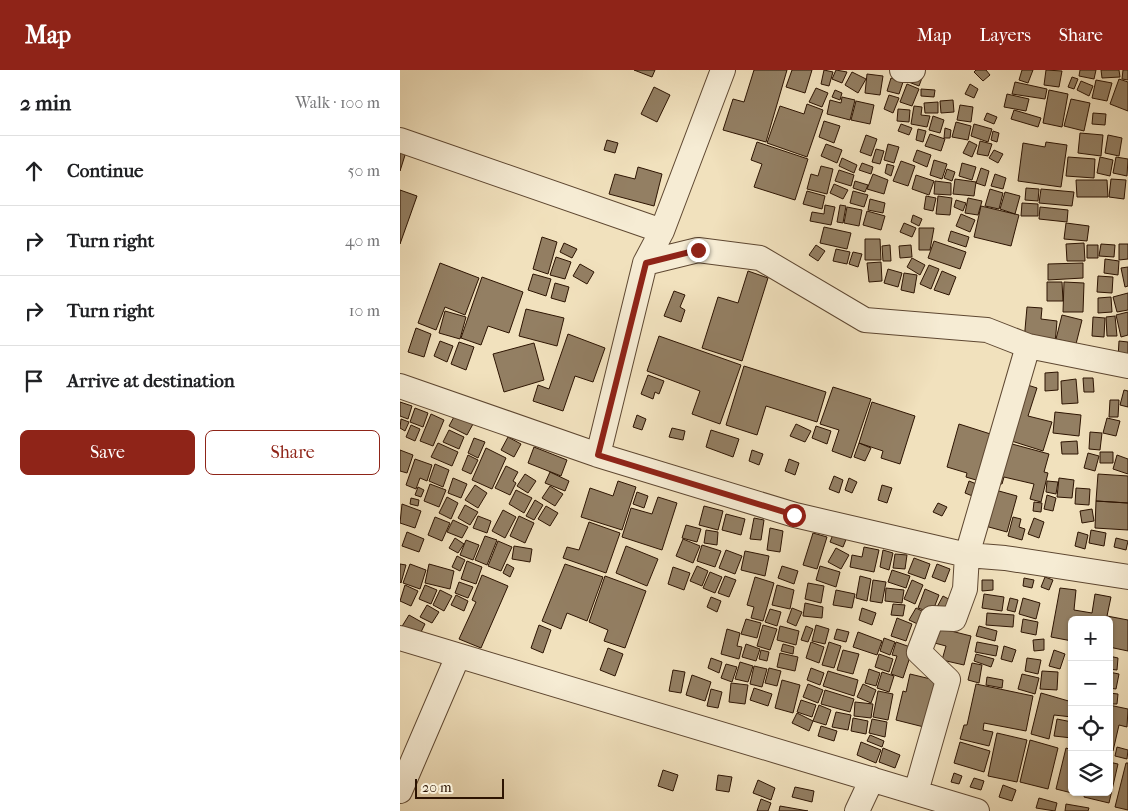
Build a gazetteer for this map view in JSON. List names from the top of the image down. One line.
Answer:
{"scale_bar":"20 m","page":{"header":"Map","nav":["Map","Layers","Share"],"heading":["2 min","Walk · 100 m"],"list":[["Continue","50 m"],["Turn right","40 m"],["Turn right","10 m"],"Arrive at destination"],"buttons":["Save","Share"],"map_buttons":["+","−"],"scale":"20 m"}}
